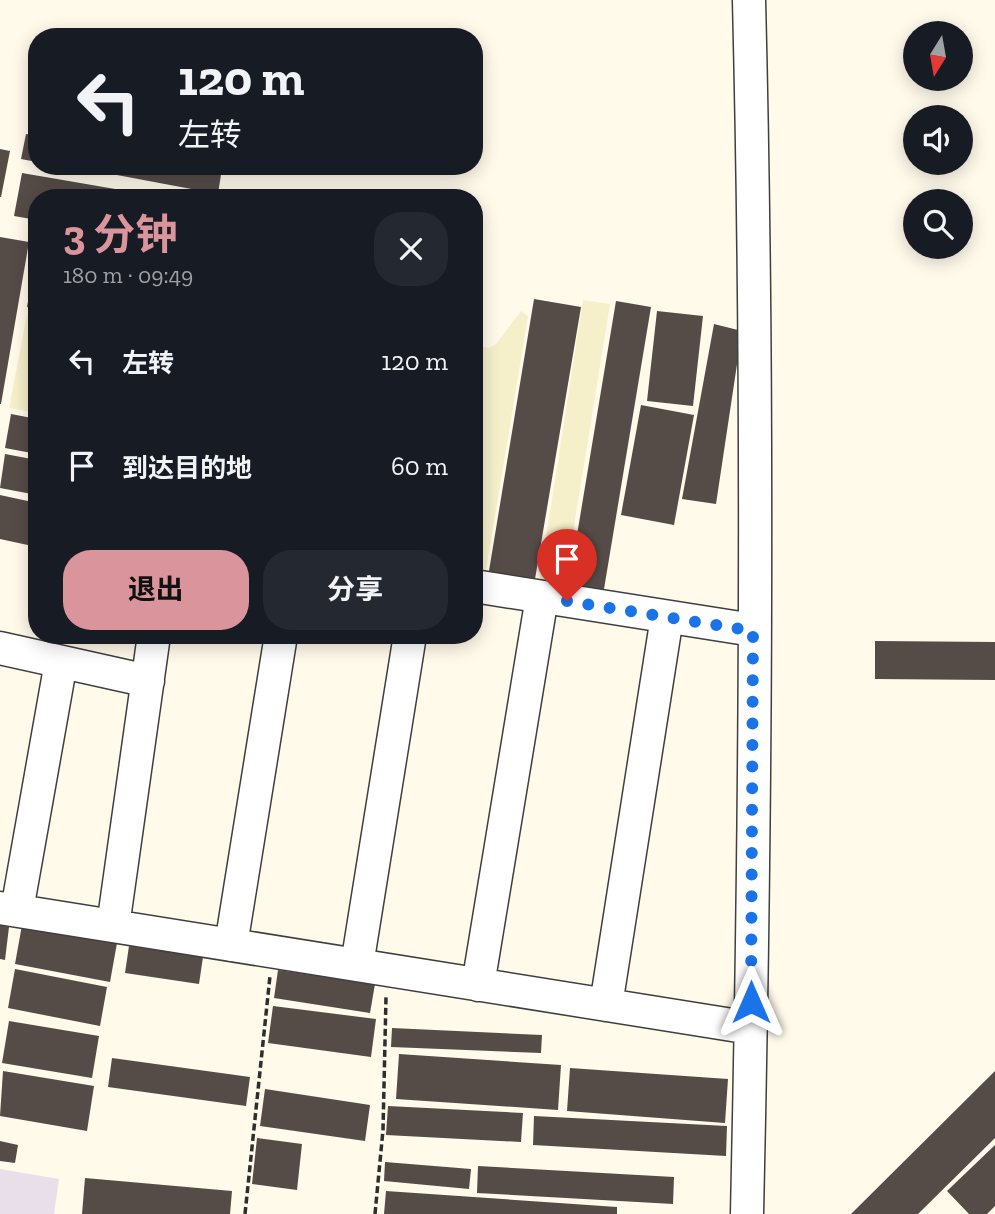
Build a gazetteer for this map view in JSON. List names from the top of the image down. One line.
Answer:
{"north":"bottom","page":{"turn":["120 m","左转"],"heading":["3 分钟","180 m · 09:49"],"list":[{"name":"左转","value":"120 m"},{"name":"到达目的地","value":"60 m"}],"buttons":["退出","分享"]}}
